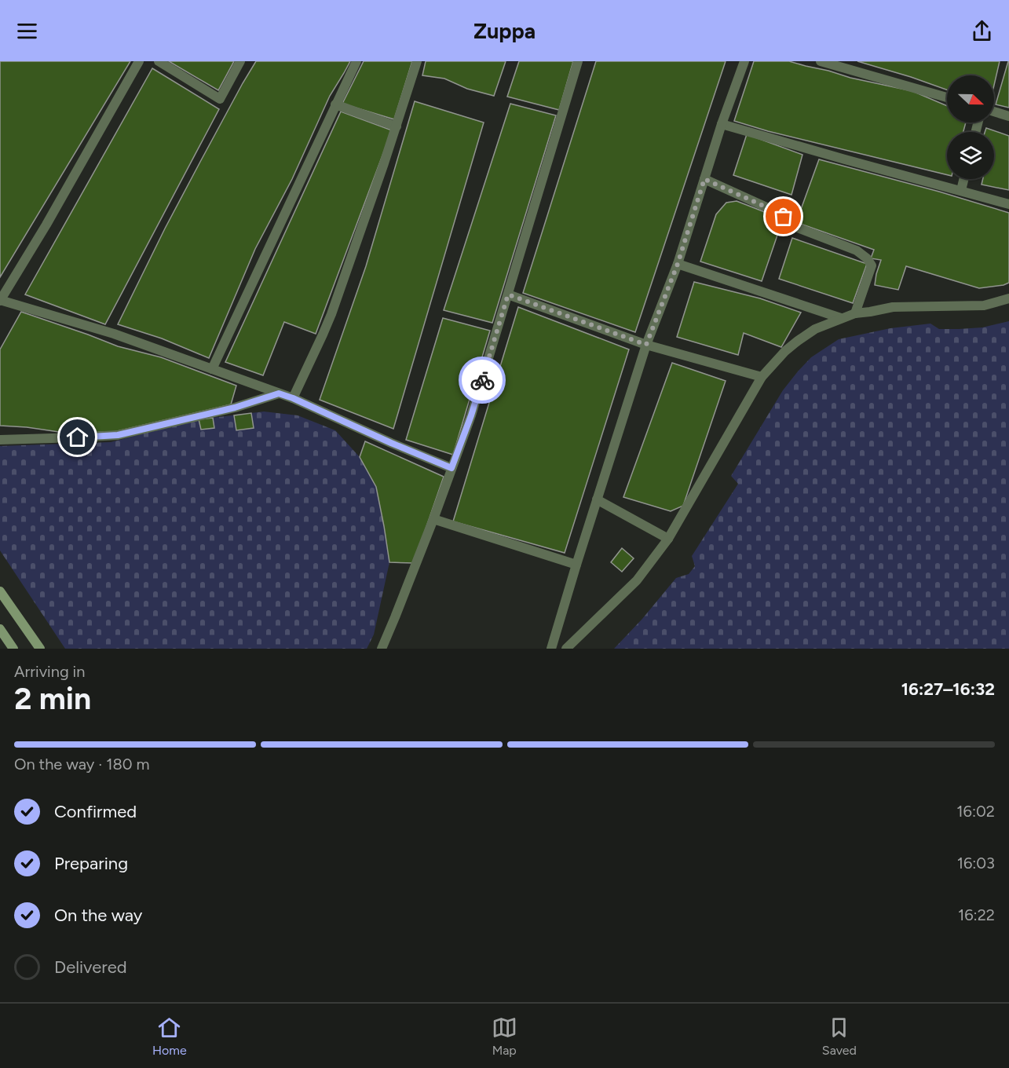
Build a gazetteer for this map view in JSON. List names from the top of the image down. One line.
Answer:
{"north":"right","page":{"header":"Zuppa","heading":["2 min","Arriving in","16:27–16:32"],"bar":"On the way · 180 m","list":[["Confirmed","16:02"],["Preparing","16:03"],["On the way","16:22"],"Delivered"],"tabs":["Home","Map","Saved"]}}
